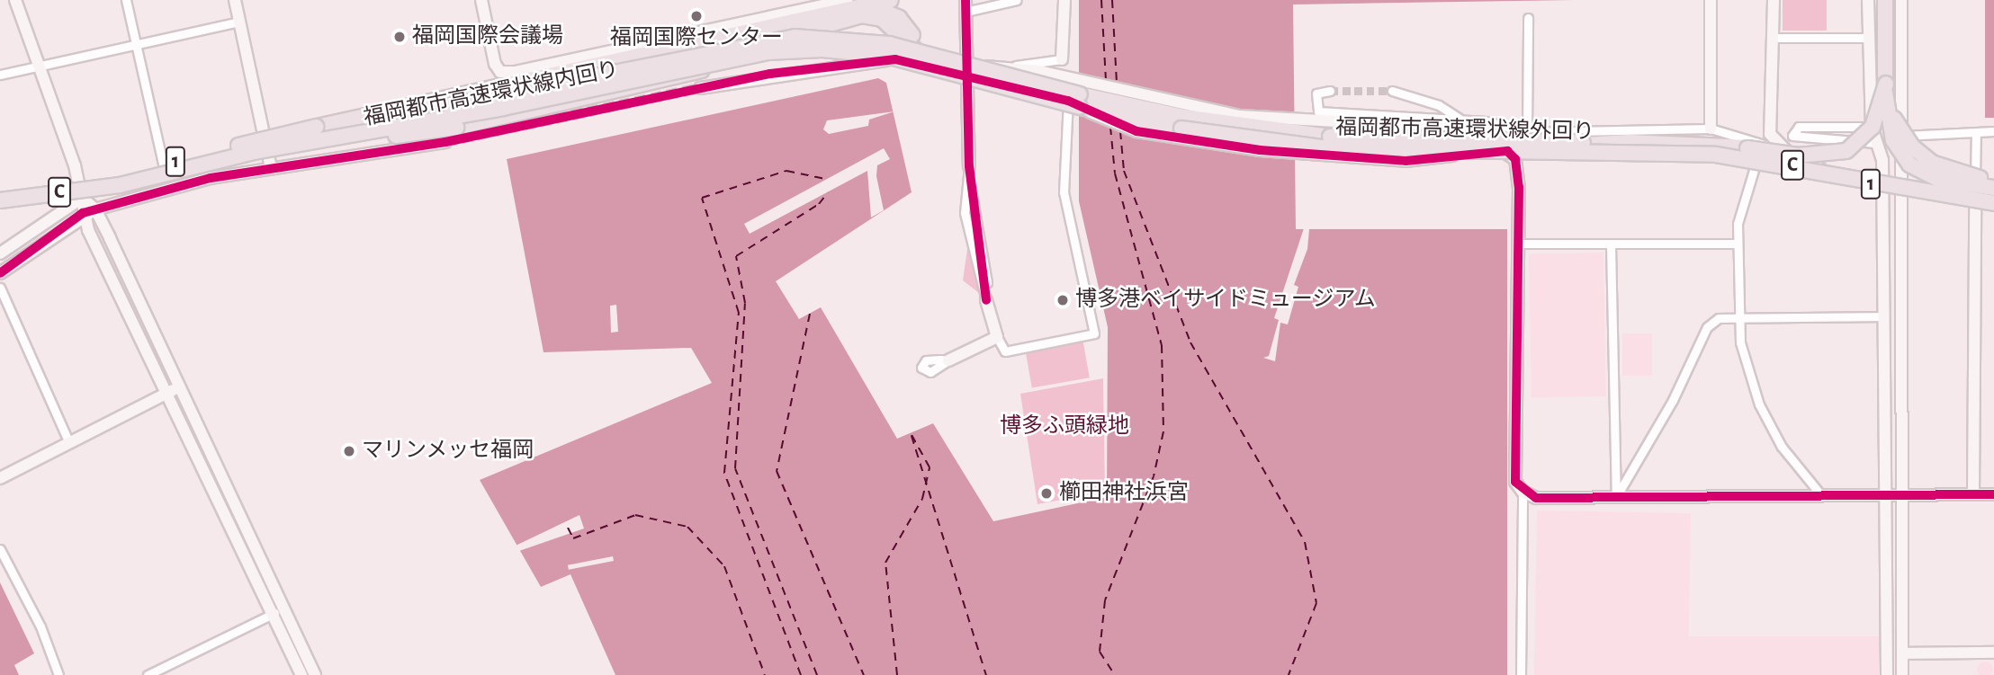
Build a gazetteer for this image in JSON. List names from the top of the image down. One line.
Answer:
{"streets":{"highway":["福岡都市高速環状線内回り","福岡都市高速環状線外回り","1","C"]},"crossings":[["福岡都市高速環状線内回り","福岡都市高速環状線外回り"],["福岡都市高速環状線内回り","C"],["福岡都市高速環状線外回り","C"]],"parks":["博多ふ頭緑地"],"places":["福岡国際センター","福岡国際会議場","博多港ベイサイドミュージアム","マリンメッセ福岡","櫛田神社浜宮"]}
